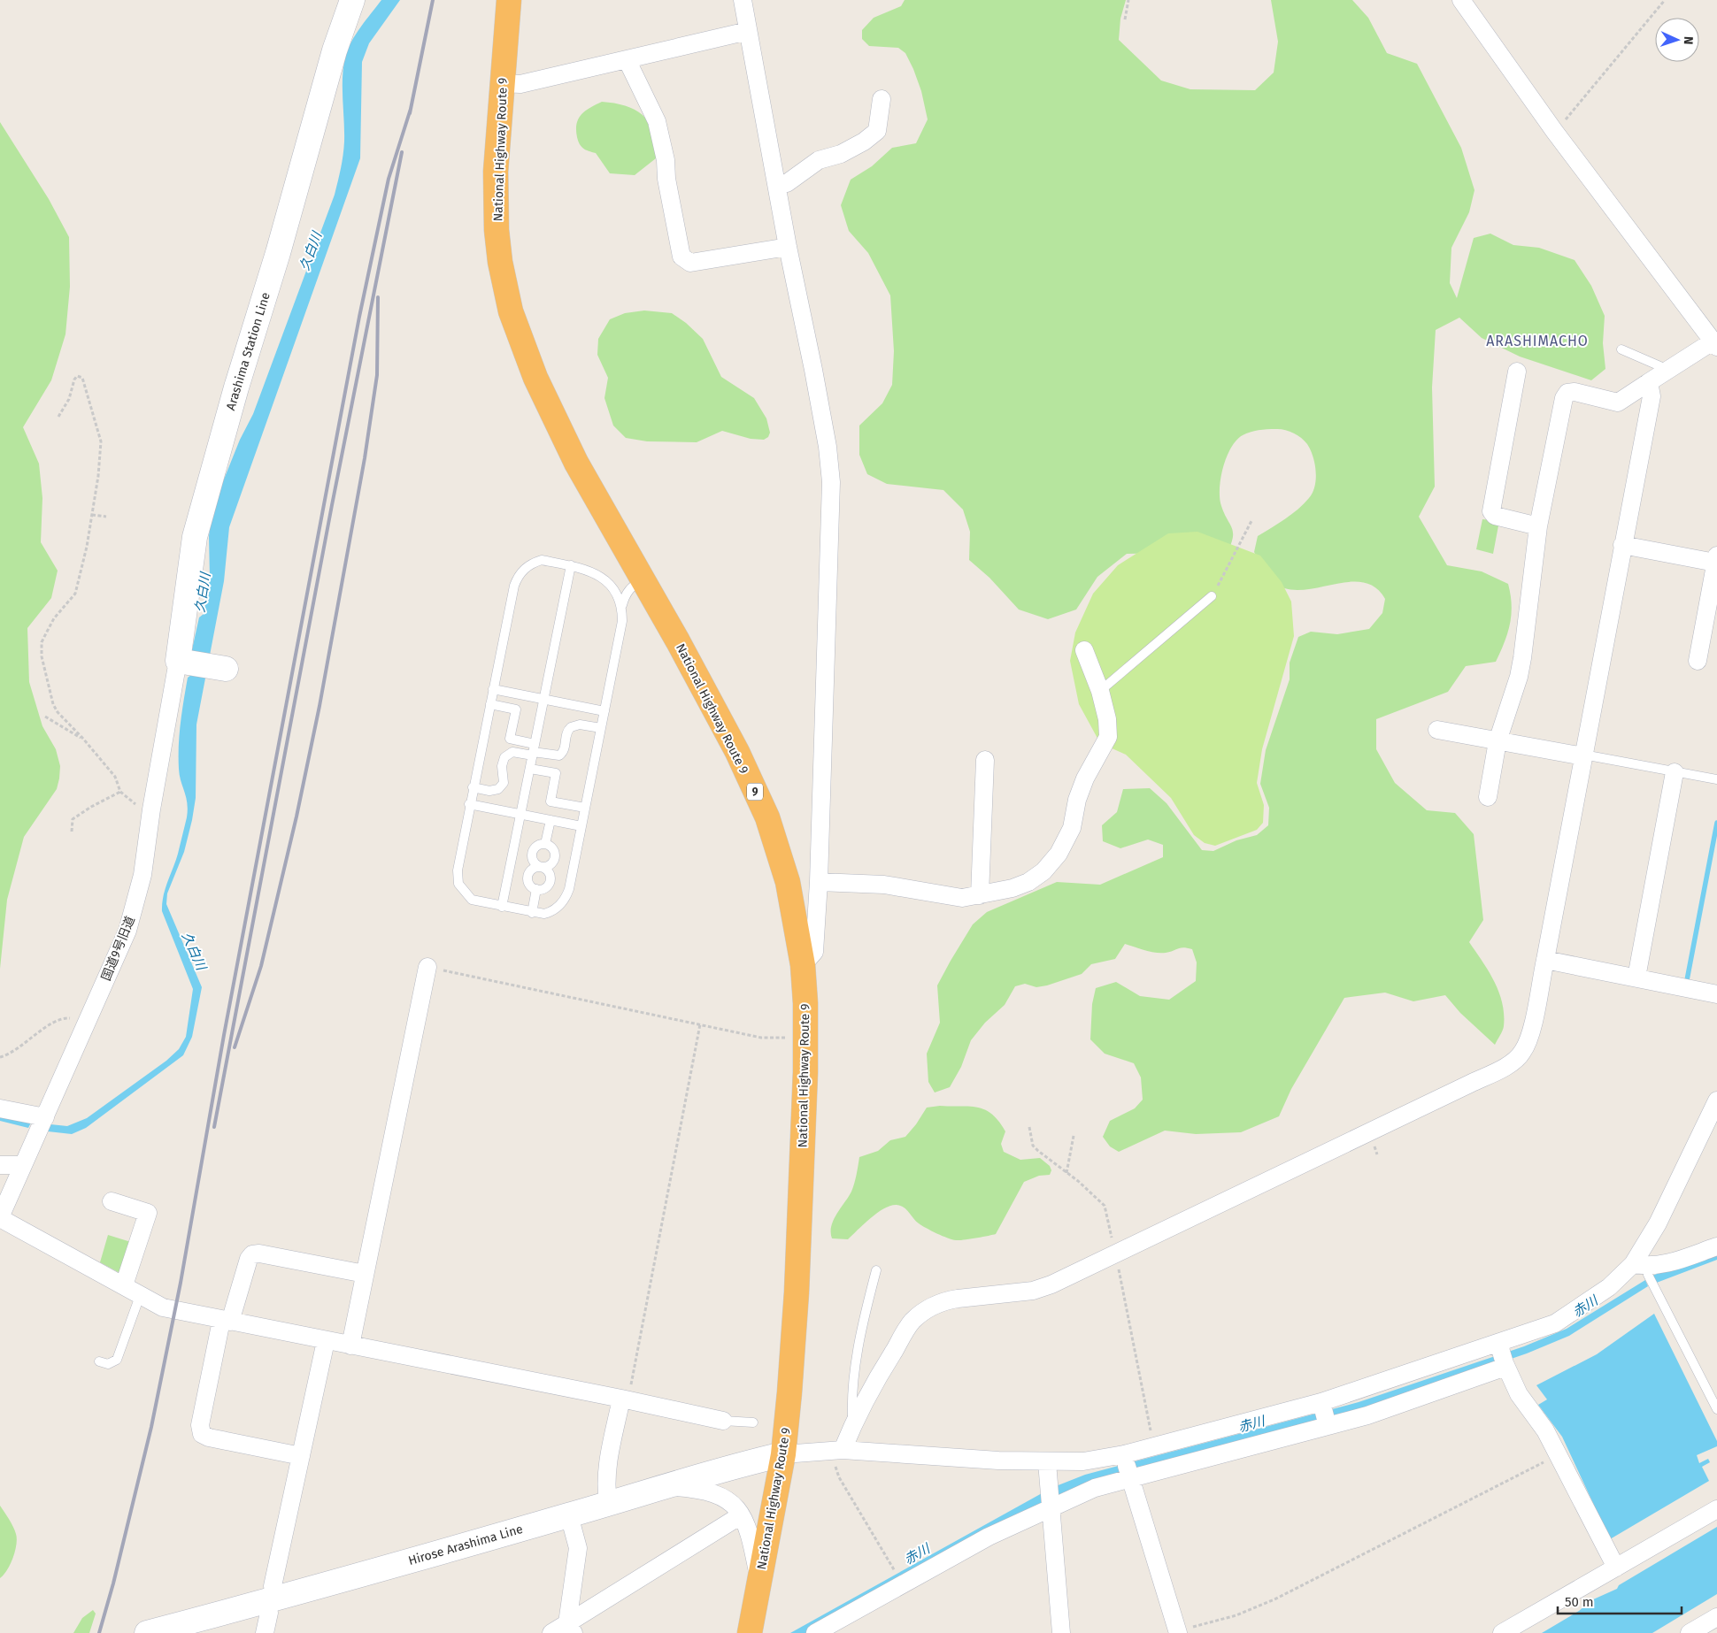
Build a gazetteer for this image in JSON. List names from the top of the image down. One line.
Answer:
{"streets":{"highway":["National Highway Route 9","9"],"main road":["Arashima Station Line","Hirose Arashima Line"],"street":["国道9号旧道"]},"crossings":[["National Highway Route 9","Hirose Arashima Line"],["Arashima Station Line","国道9号旧道"]],"districts":["ARASHIMACHO"],"water":["久白川","赤川"],"scale_bar":"50 m","north":"right"}
